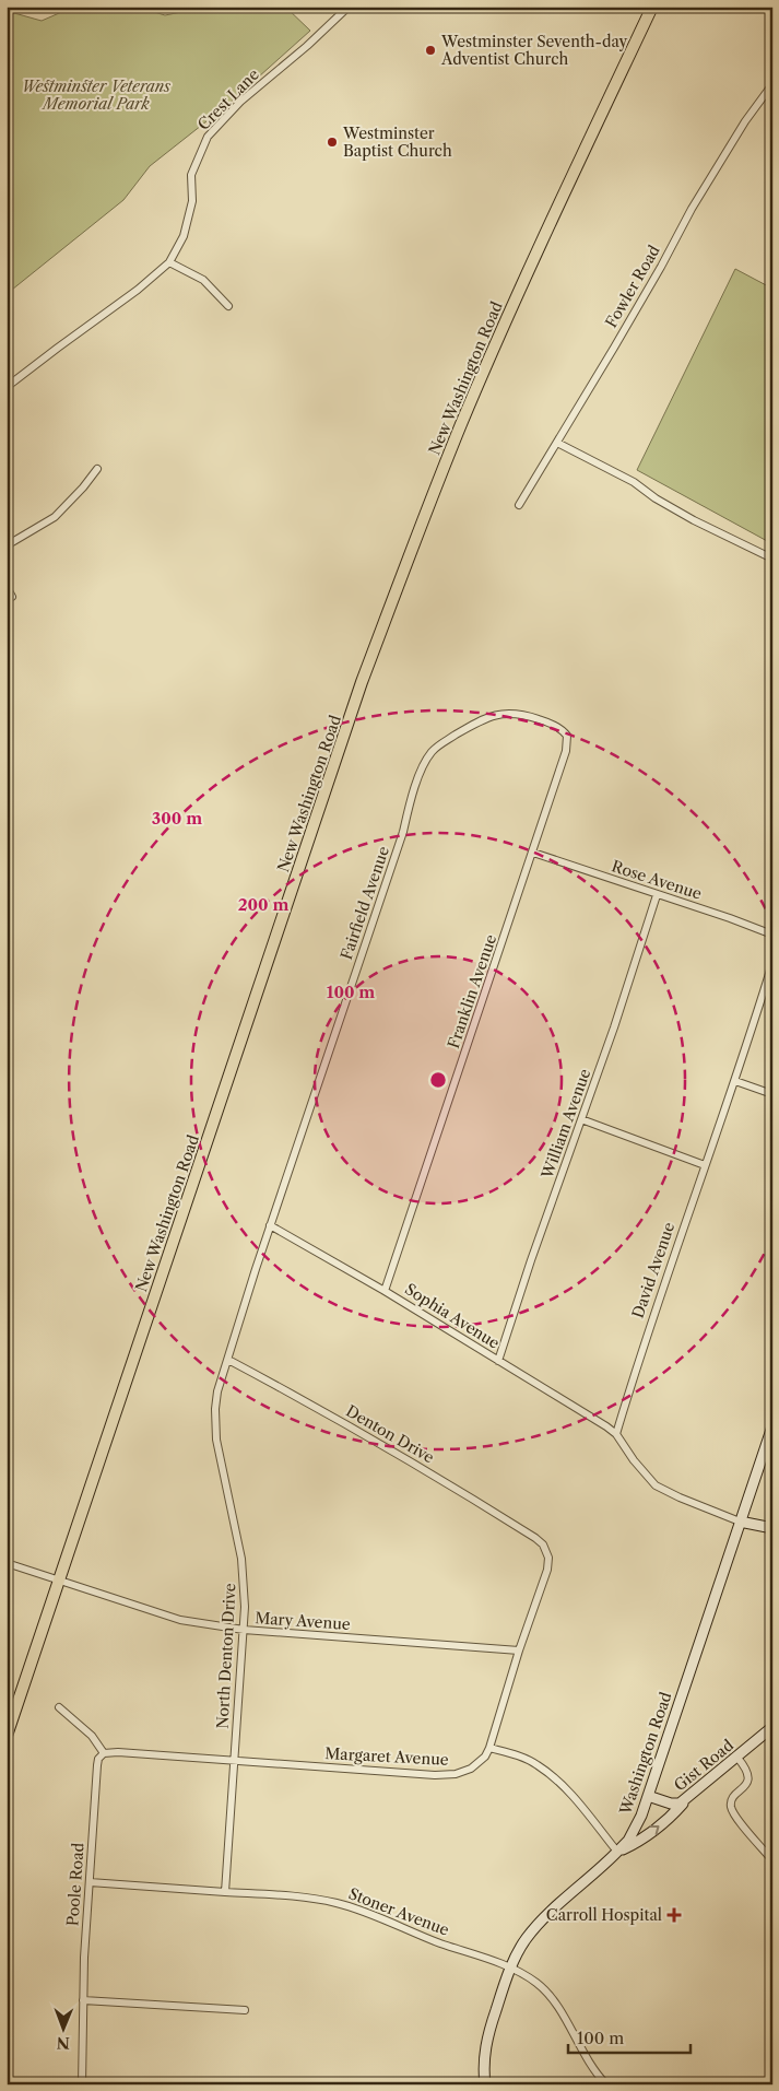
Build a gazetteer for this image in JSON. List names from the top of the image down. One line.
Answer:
{"streets":{"main road":["New Washington Road","Washington Road","Gist Road"],"street":["Crest Lane","Fowler Road","Rose Avenue","Fairfield Avenue","Franklin Avenue","William Avenue","David Avenue","Sophia Avenue","Denton Drive","Mary Avenue","North Denton Drive","Margaret Avenue","Poole Road","Stoner Avenue"]},"crossings":[["New Washington Road","Mary Avenue"],["Rose Avenue","Franklin Avenue"],["Rose Avenue","William Avenue"],["Fairfield Avenue","Franklin Avenue"],["Fairfield Avenue","Sophia Avenue"],["Fairfield Avenue","Denton Drive"],["Fairfield Avenue","North Denton Drive"],["Franklin Avenue","Sophia Avenue"],["William Avenue","Sophia Avenue"],["David Avenue","Sophia Avenue"],["Denton Drive","Mary Avenue"],["Denton Drive","North Denton Drive"],["Mary Avenue","North Denton Drive"],["North Denton Drive","Margaret Avenue"],["North Denton Drive","Stoner Avenue"],["Washington Road","Gist Road"],["Washington Road","Stoner Avenue"],["Margaret Avenue","Poole Road"],["Poole Road","Stoner Avenue"]],"parks":["Westminster Veterans Memorial Park"],"places":{"other":["Westminster Seventh-day Adventist Church","Westminster Baptist Church"],"health":["Carroll Hospital"]},"scale_bar":"100 m","north":"bottom","rings":["300 m","200 m","100 m"]}
